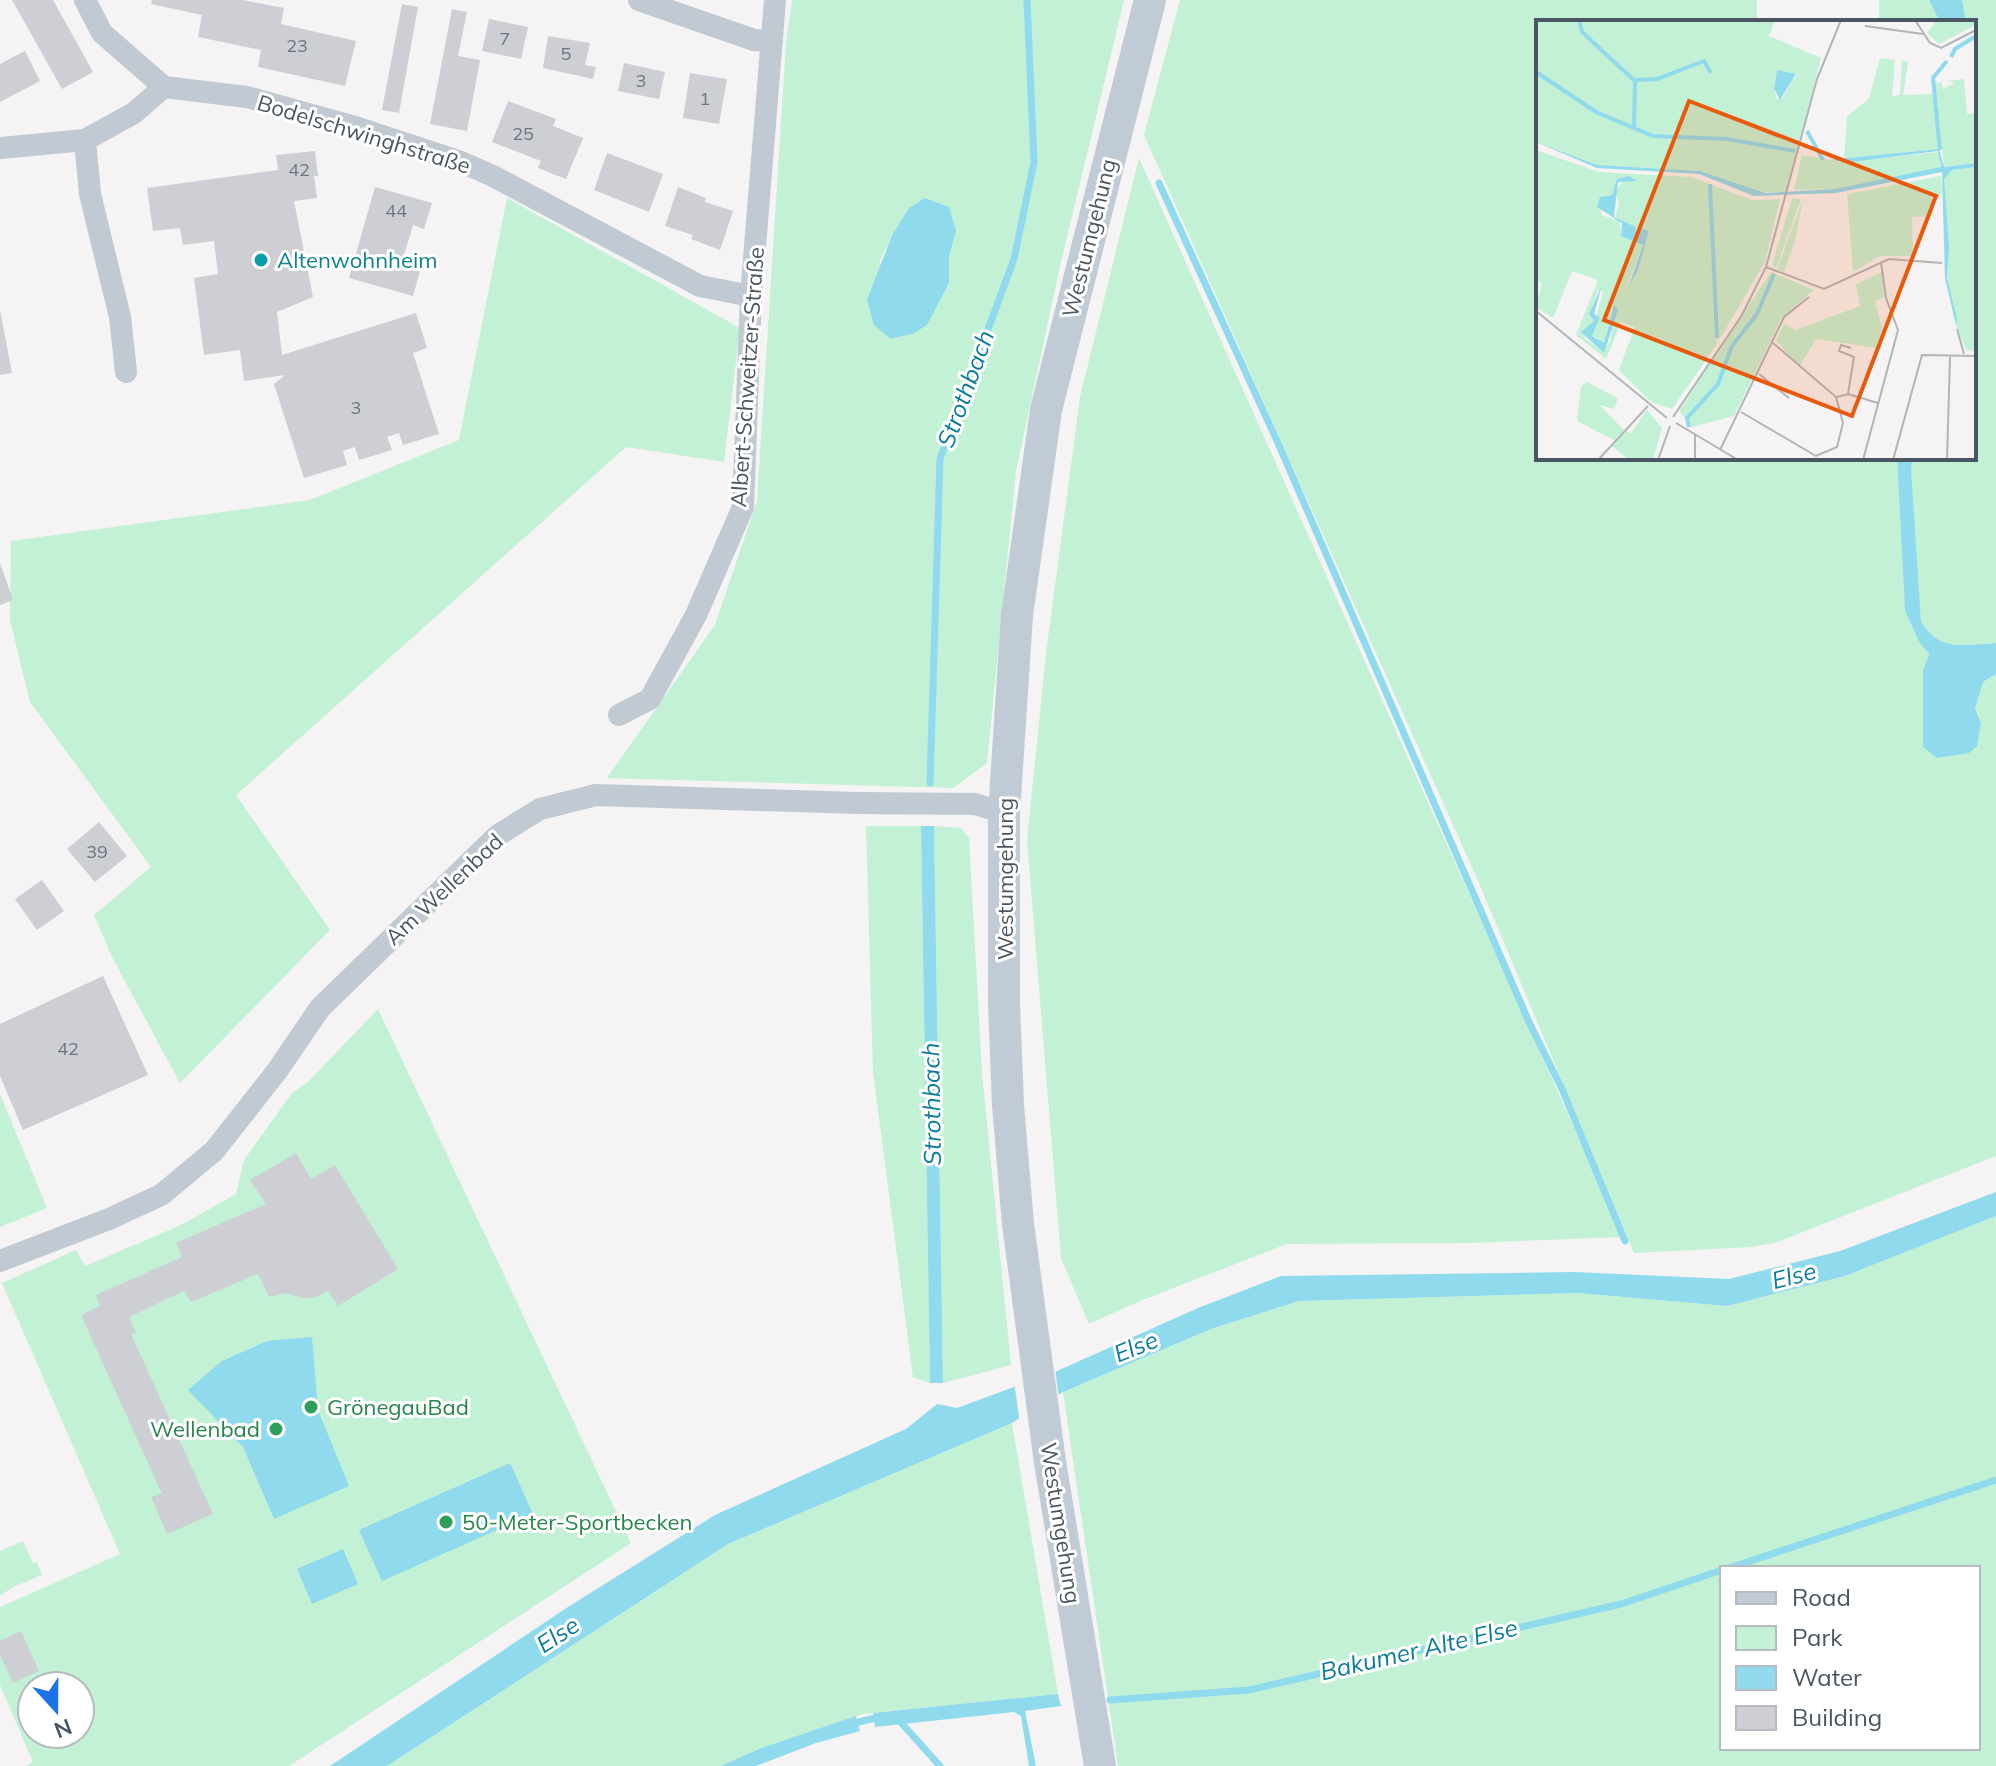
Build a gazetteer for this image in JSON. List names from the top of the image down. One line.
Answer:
{"streets":{"main road":["Westumgehung"],"street":["Bodelschwinghstraße","Albert-Schweitzer-Straße","Am Wellenbad"]},"crossings":[["Bodelschwinghstraße","Albert-Schweitzer-Straße"],["Westumgehung","Am Wellenbad"]],"water":["Strothbach","Else","Bakumer Alte Else"],"places":["Altenwohnheim","GrönegauBad","Wellenbad","50-Meter-Sportbecken"],"house_numbers":["7","23","5","3","1","25","42","44","3","39","42"],"legend":["Road","Park","Water","Building"],"north":"bottom"}
